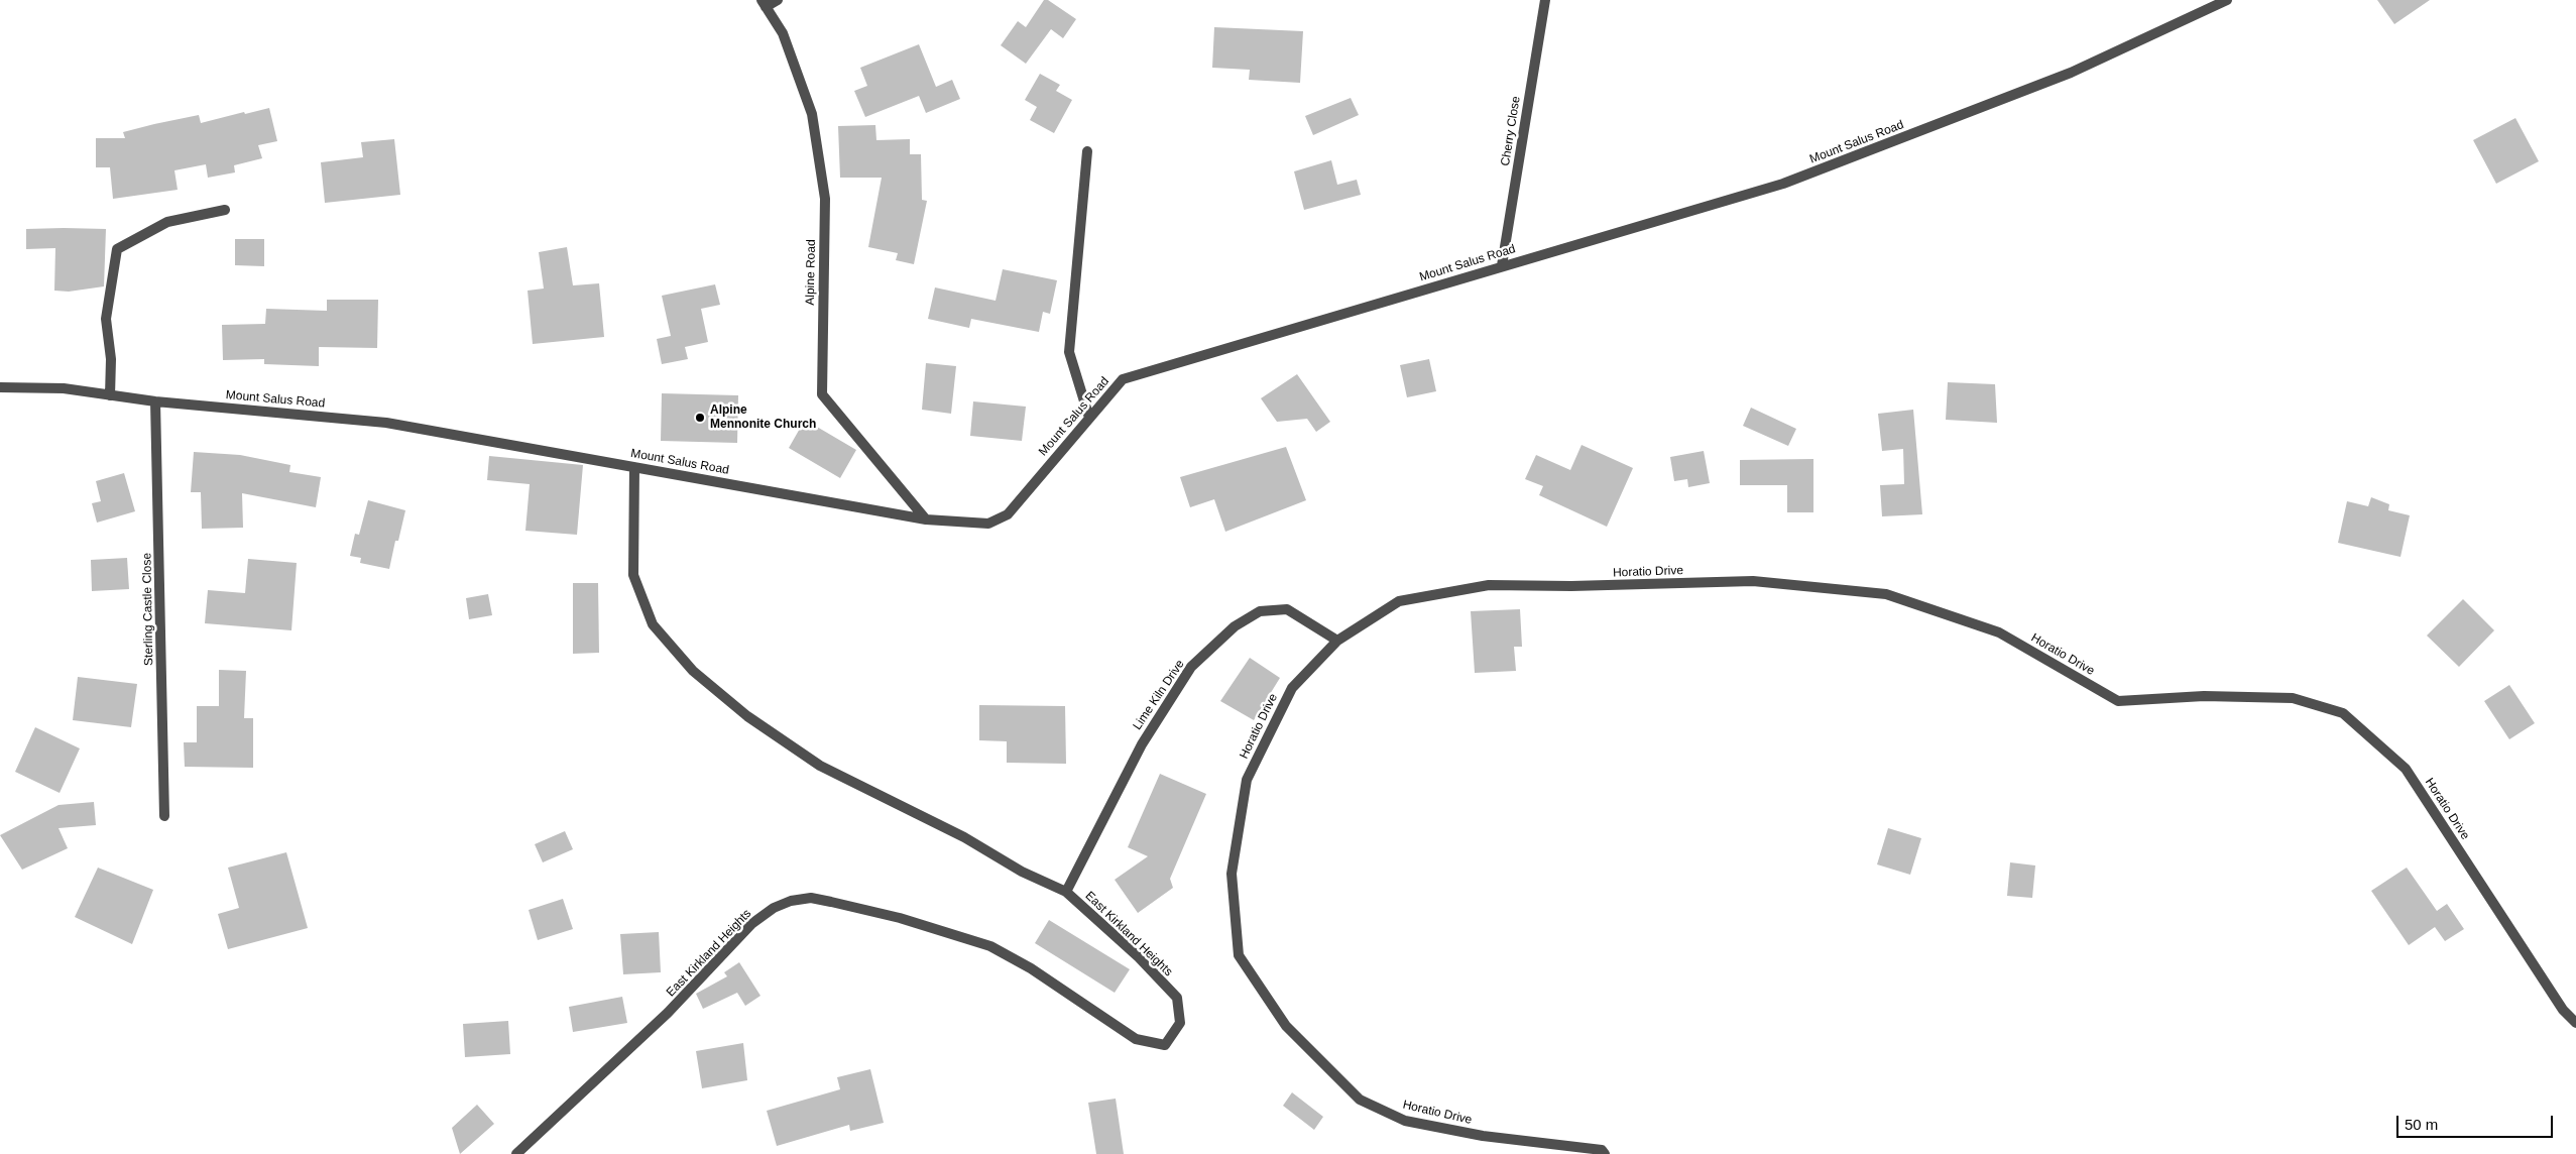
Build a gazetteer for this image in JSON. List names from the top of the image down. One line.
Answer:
{"streets":{"street":["Cherry Close","Mount Salus Road","Alpine Road","Horatio Drive","Sterling Castle Close","Lime Kiln Drive","East Kirkland Heights"]},"crossings":[["Cherry Close","Mount Salus Road"],["Mount Salus Road","Alpine Road"],["Mount Salus Road","Sterling Castle Close"],["Mount Salus Road","East Kirkland Heights"],["Horatio Drive","Lime Kiln Drive"],["Lime Kiln Drive","East Kirkland Heights"]],"places":["Alpine Mennonite Church"],"scale_bar":"50 m"}
